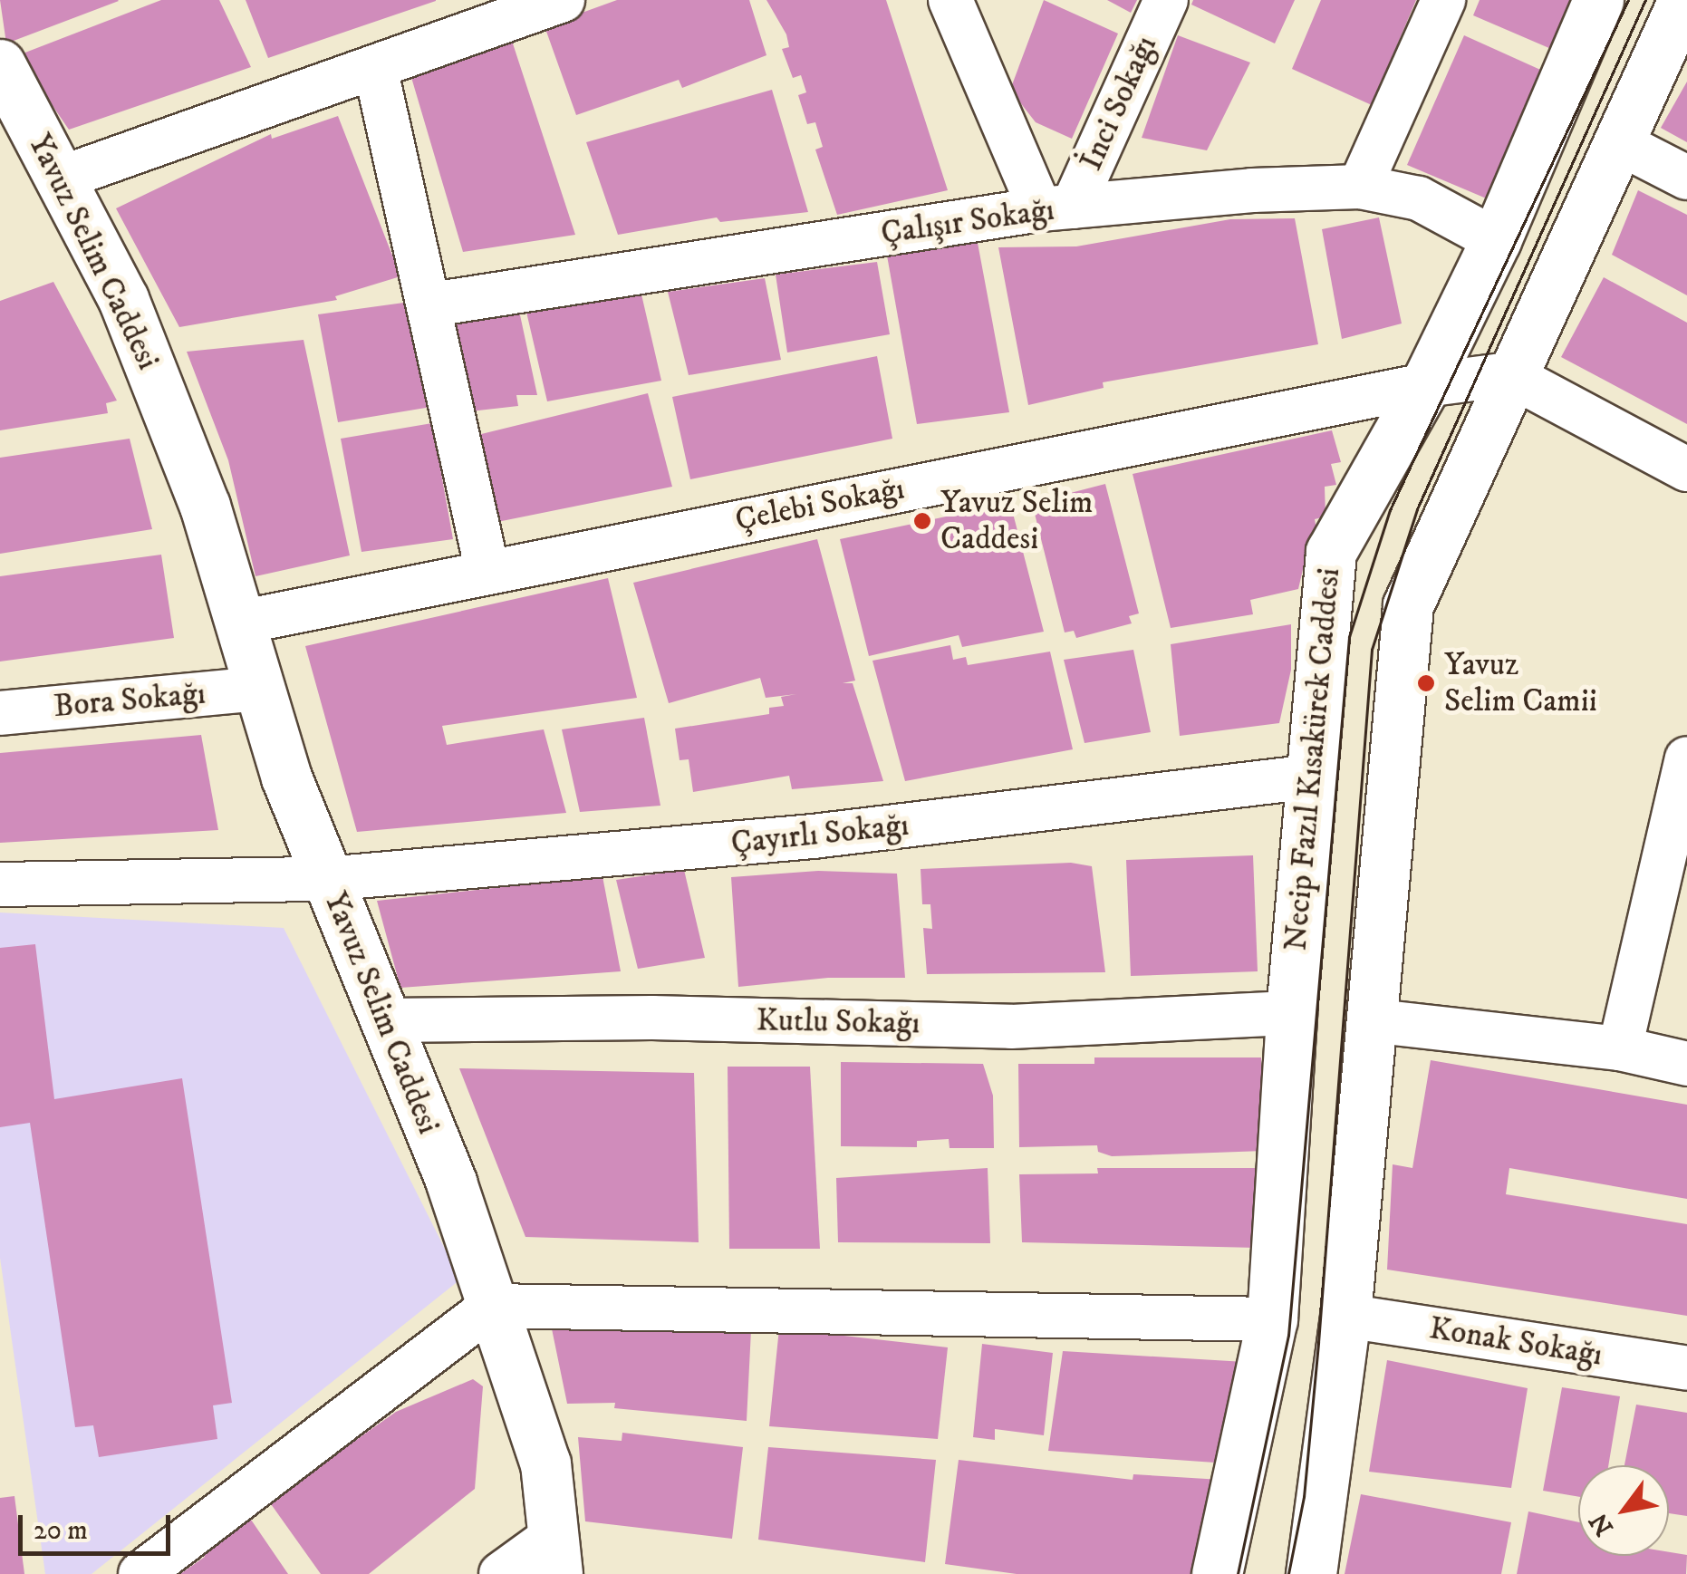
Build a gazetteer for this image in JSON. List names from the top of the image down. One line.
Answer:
{"streets":{"main road":["Yavuz Selim Caddesi","Necip Fazıl Kısakürek Caddesi"],"street":["İnci Sokağı","Çalışır Sokağı","Çelebi Sokağı","Bora Sokağı","Çayırlı Sokağı","Kutlu Sokağı","Konak Sokağı"]},"crossings":[["İnci Sokağı","Çalışır Sokağı"],["Çalışır Sokağı","Necip Fazıl Kısakürek Caddesi"],["Yavuz Selim Caddesi","Çelebi Sokağı"],["Yavuz Selim Caddesi","Bora Sokağı"],["Yavuz Selim Caddesi","Çayırlı Sokağı"],["Yavuz Selim Caddesi","Kutlu Sokağı"],["Çelebi Sokağı","Necip Fazıl Kısakürek Caddesi"],["Necip Fazıl Kısakürek Caddesi","Çayırlı Sokağı"],["Necip Fazıl Kısakürek Caddesi","Kutlu Sokağı"]],"places":["Yavuz Selim Caddesi","Yavuz Selim Camii"],"scale_bar":"20 m","north":"bottom left"}
